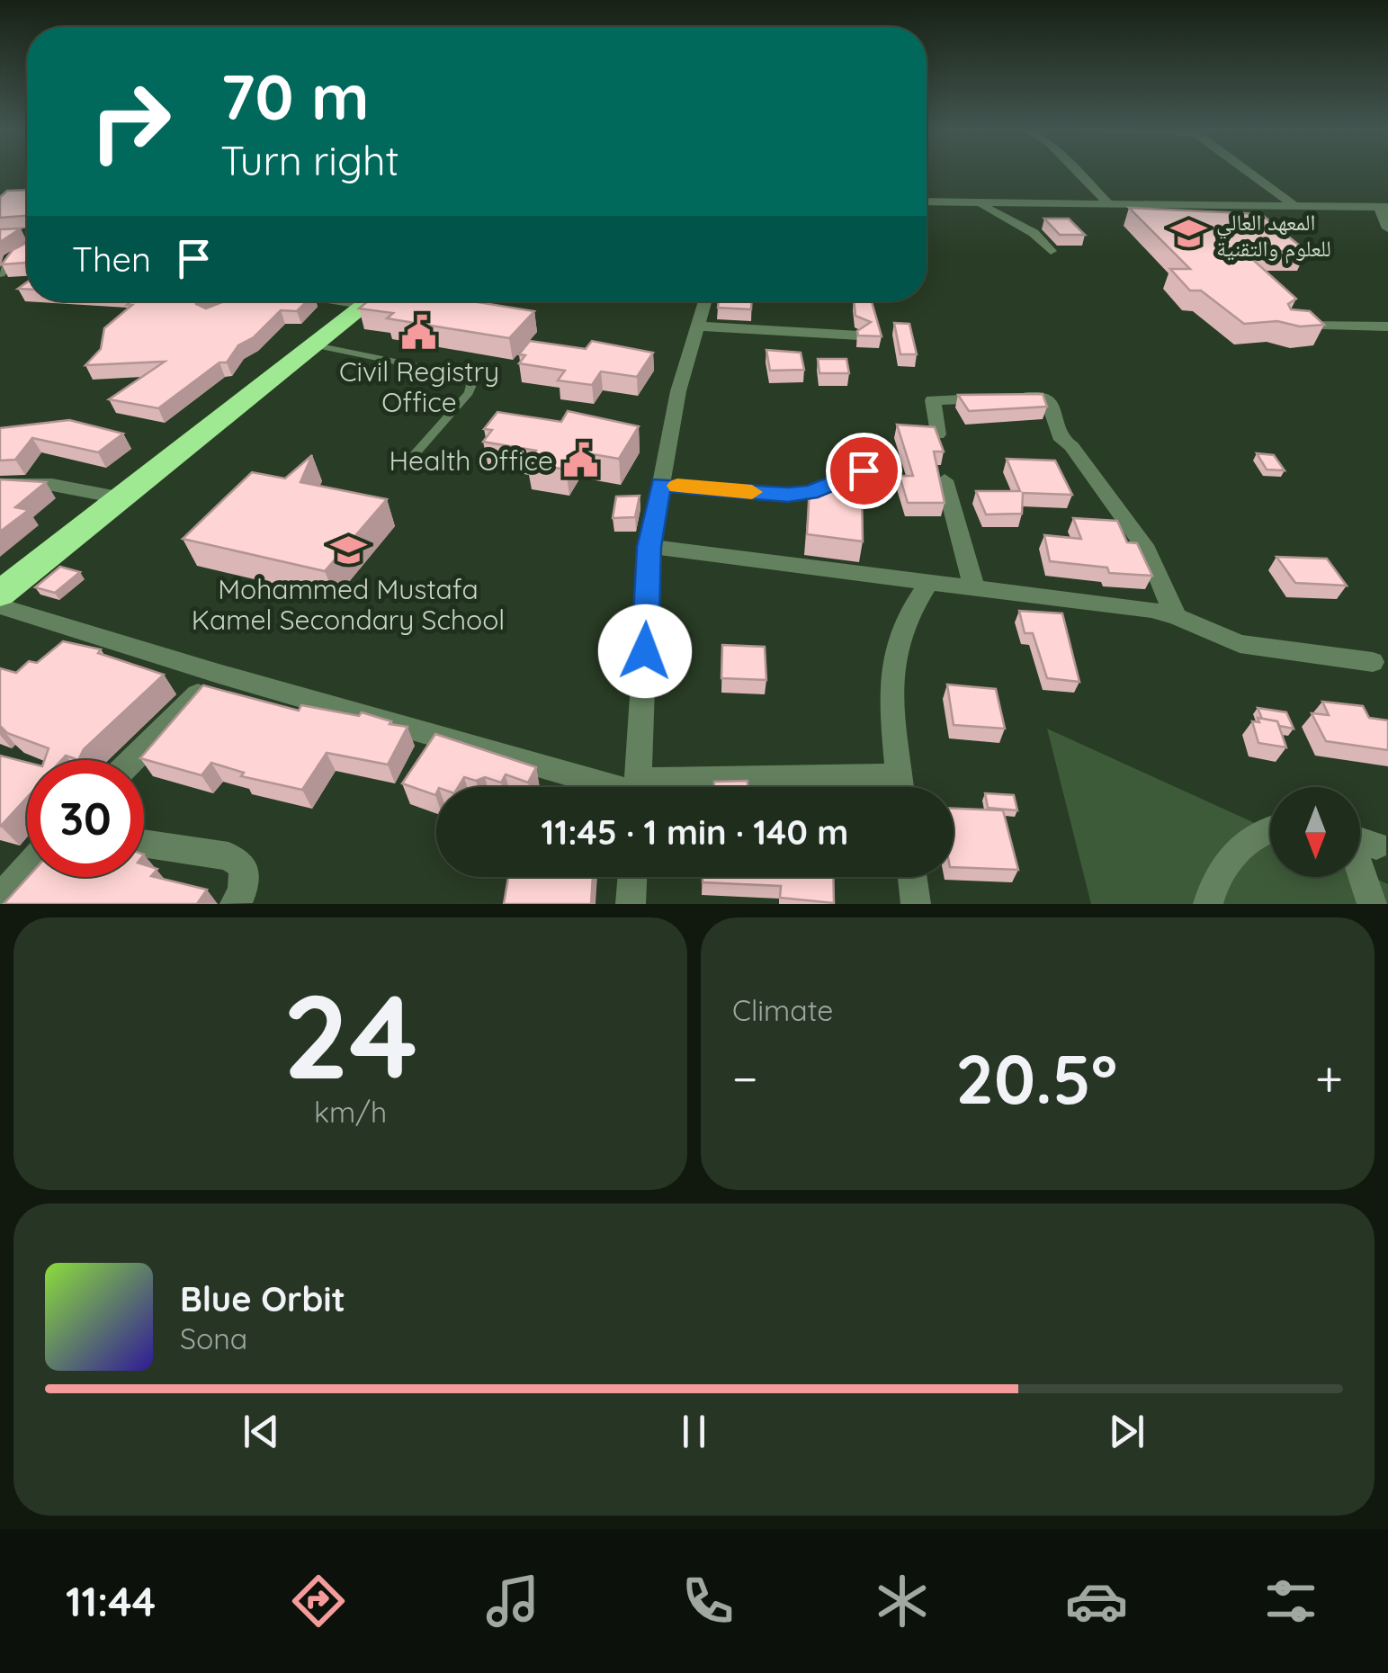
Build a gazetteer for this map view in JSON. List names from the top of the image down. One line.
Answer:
{"places":{"school or university":["المعهد العالي للعلوم والتقنية","Mohammed Mustafa Kamel Secondary School"],"public building":["Civil Registry Office","Health Office"]},"north":"bottom","page":{"turn":["70 m","Turn right"],"then":"Then","limit":"30","trip":"11:45 · 1 min · 140 m","tile":[["24","km/h"],"Climate"],"heat":["−","20.5°","+"],"song":["Blue Orbit","Sona"],"tabs":"11:44"}}
